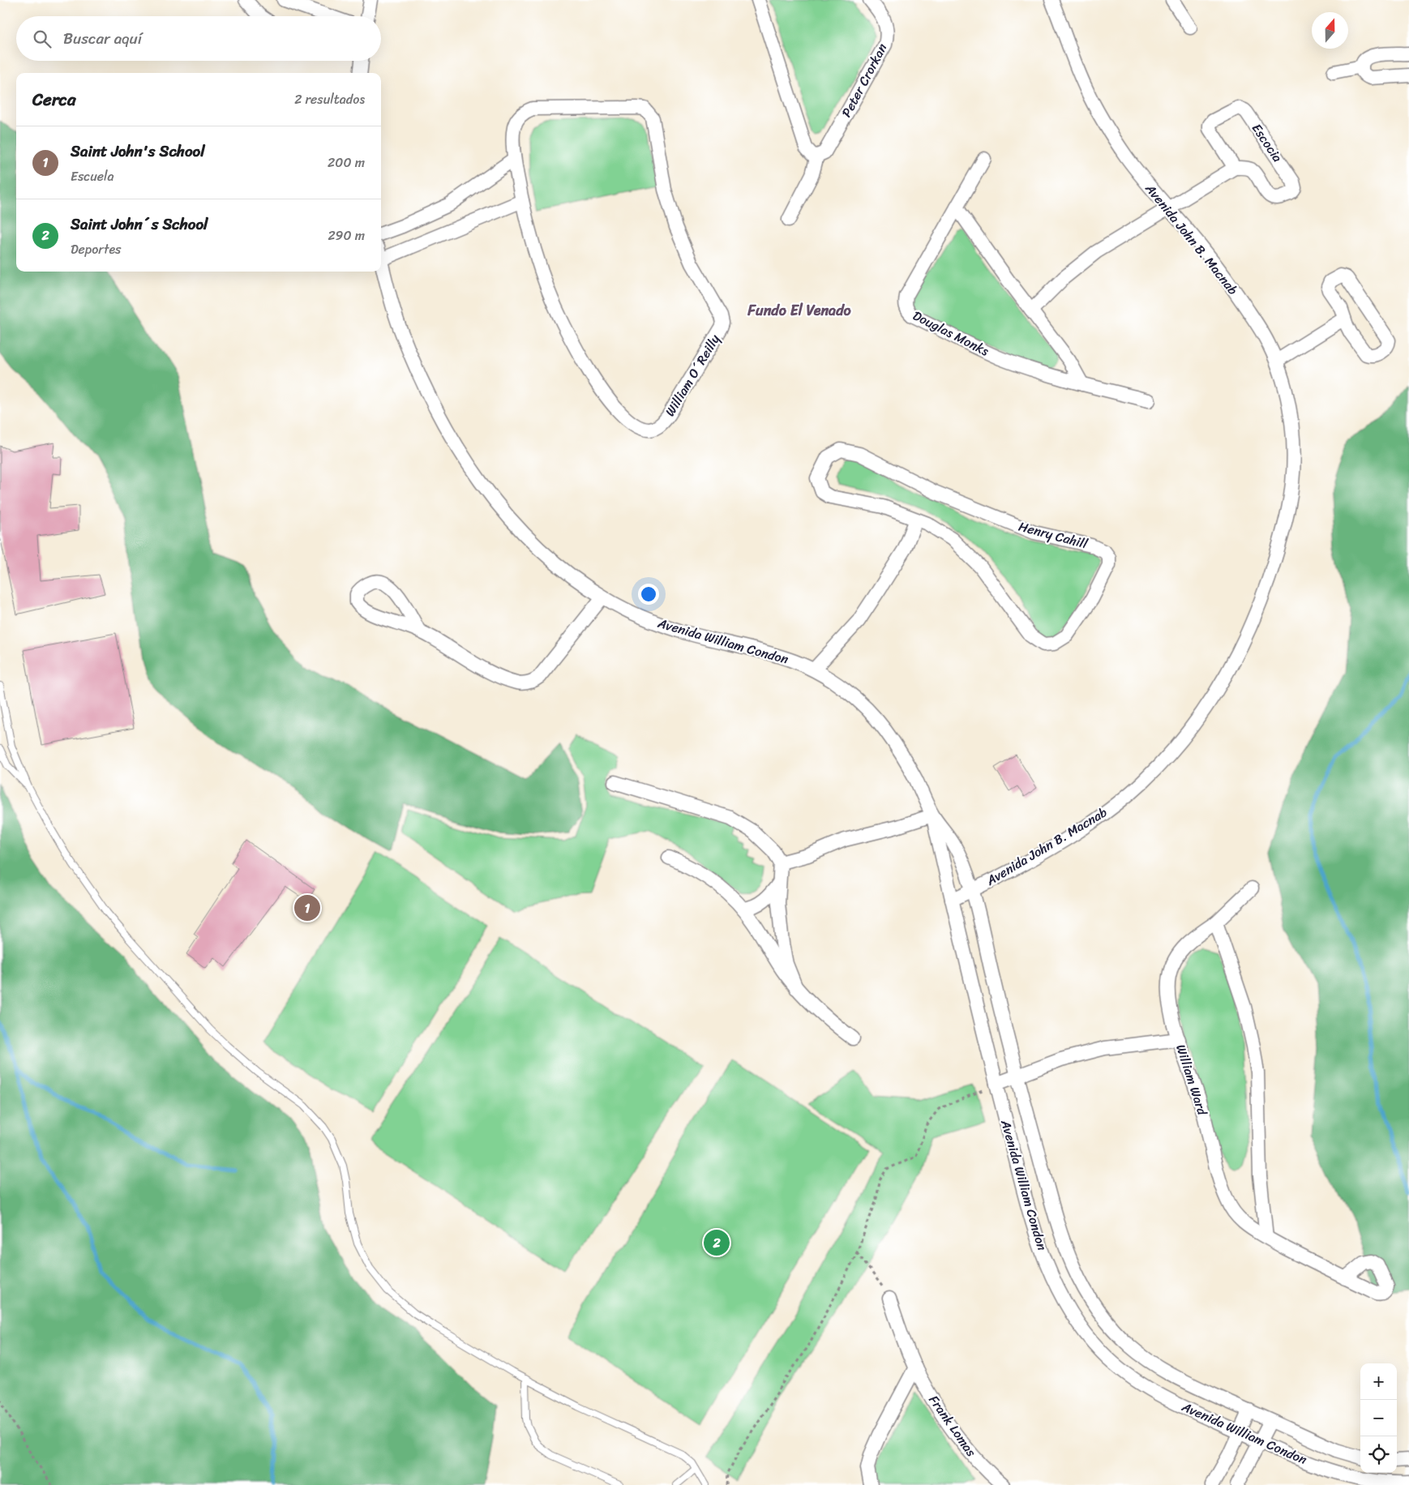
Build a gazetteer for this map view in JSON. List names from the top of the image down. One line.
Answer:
{"streets":{"street":["Peter Crorkan","Escocia","Avenida John B. Macnab","Douglas Monks","William O´Reilly","Henry Cahill","Avenida William Condon","William Ward","Frank Lomas"]},"crossings":[["Avenida John B. Macnab","Avenida William Condon"]],"districts":["Fundo El Venado"],"north":"top","page":{"search":"Buscar aquí","heading":["Cerca","2 resultados"],"list":[{"mark":"1","name":"Saint John's School","note":"Escuela","value":"200 m"},{"mark":"2","name":"Saint John´s School","note":"Deportes","value":"290 m"}],"pins":["1","2"],"map_buttons":["+","−"]}}
